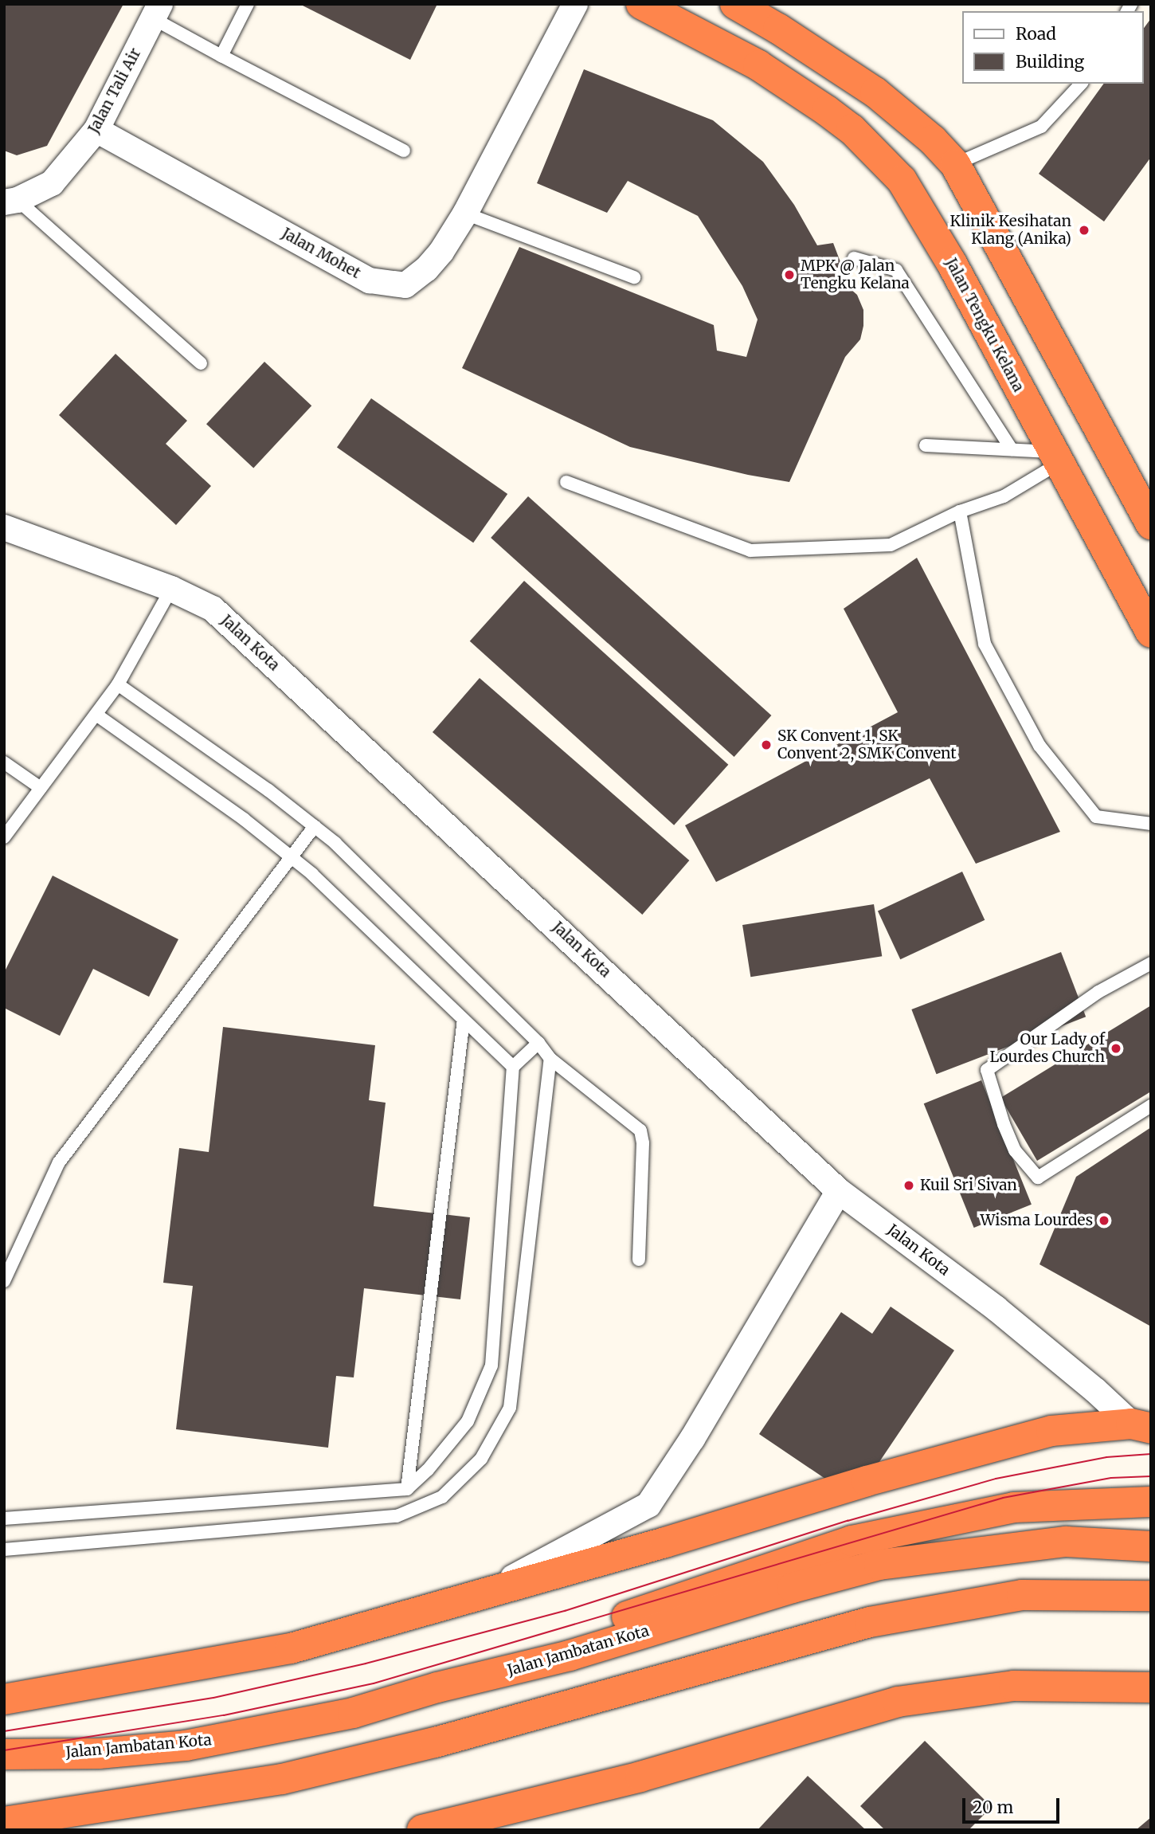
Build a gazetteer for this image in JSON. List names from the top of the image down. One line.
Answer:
{"streets":{"highway":["Jalan Tengku Kelana","Jalan Jambatan Kota"],"street":["Jalan Tali Air","Jalan Mohet","Jalan Kota"]},"crossings":[["Jalan Tali Air","Jalan Mohet"]],"places":["Klinik Kesihatan Klang (Anika)","MPK @ Jalan Tengku Kelana","SK Convent 1, SK Convent 2, SMK Convent","Our Lady of Lourdes Church","Kuil Sri Sivan","Wisma Lourdes"],"legend":["Road","Building"],"scale_bar":"20 m"}
